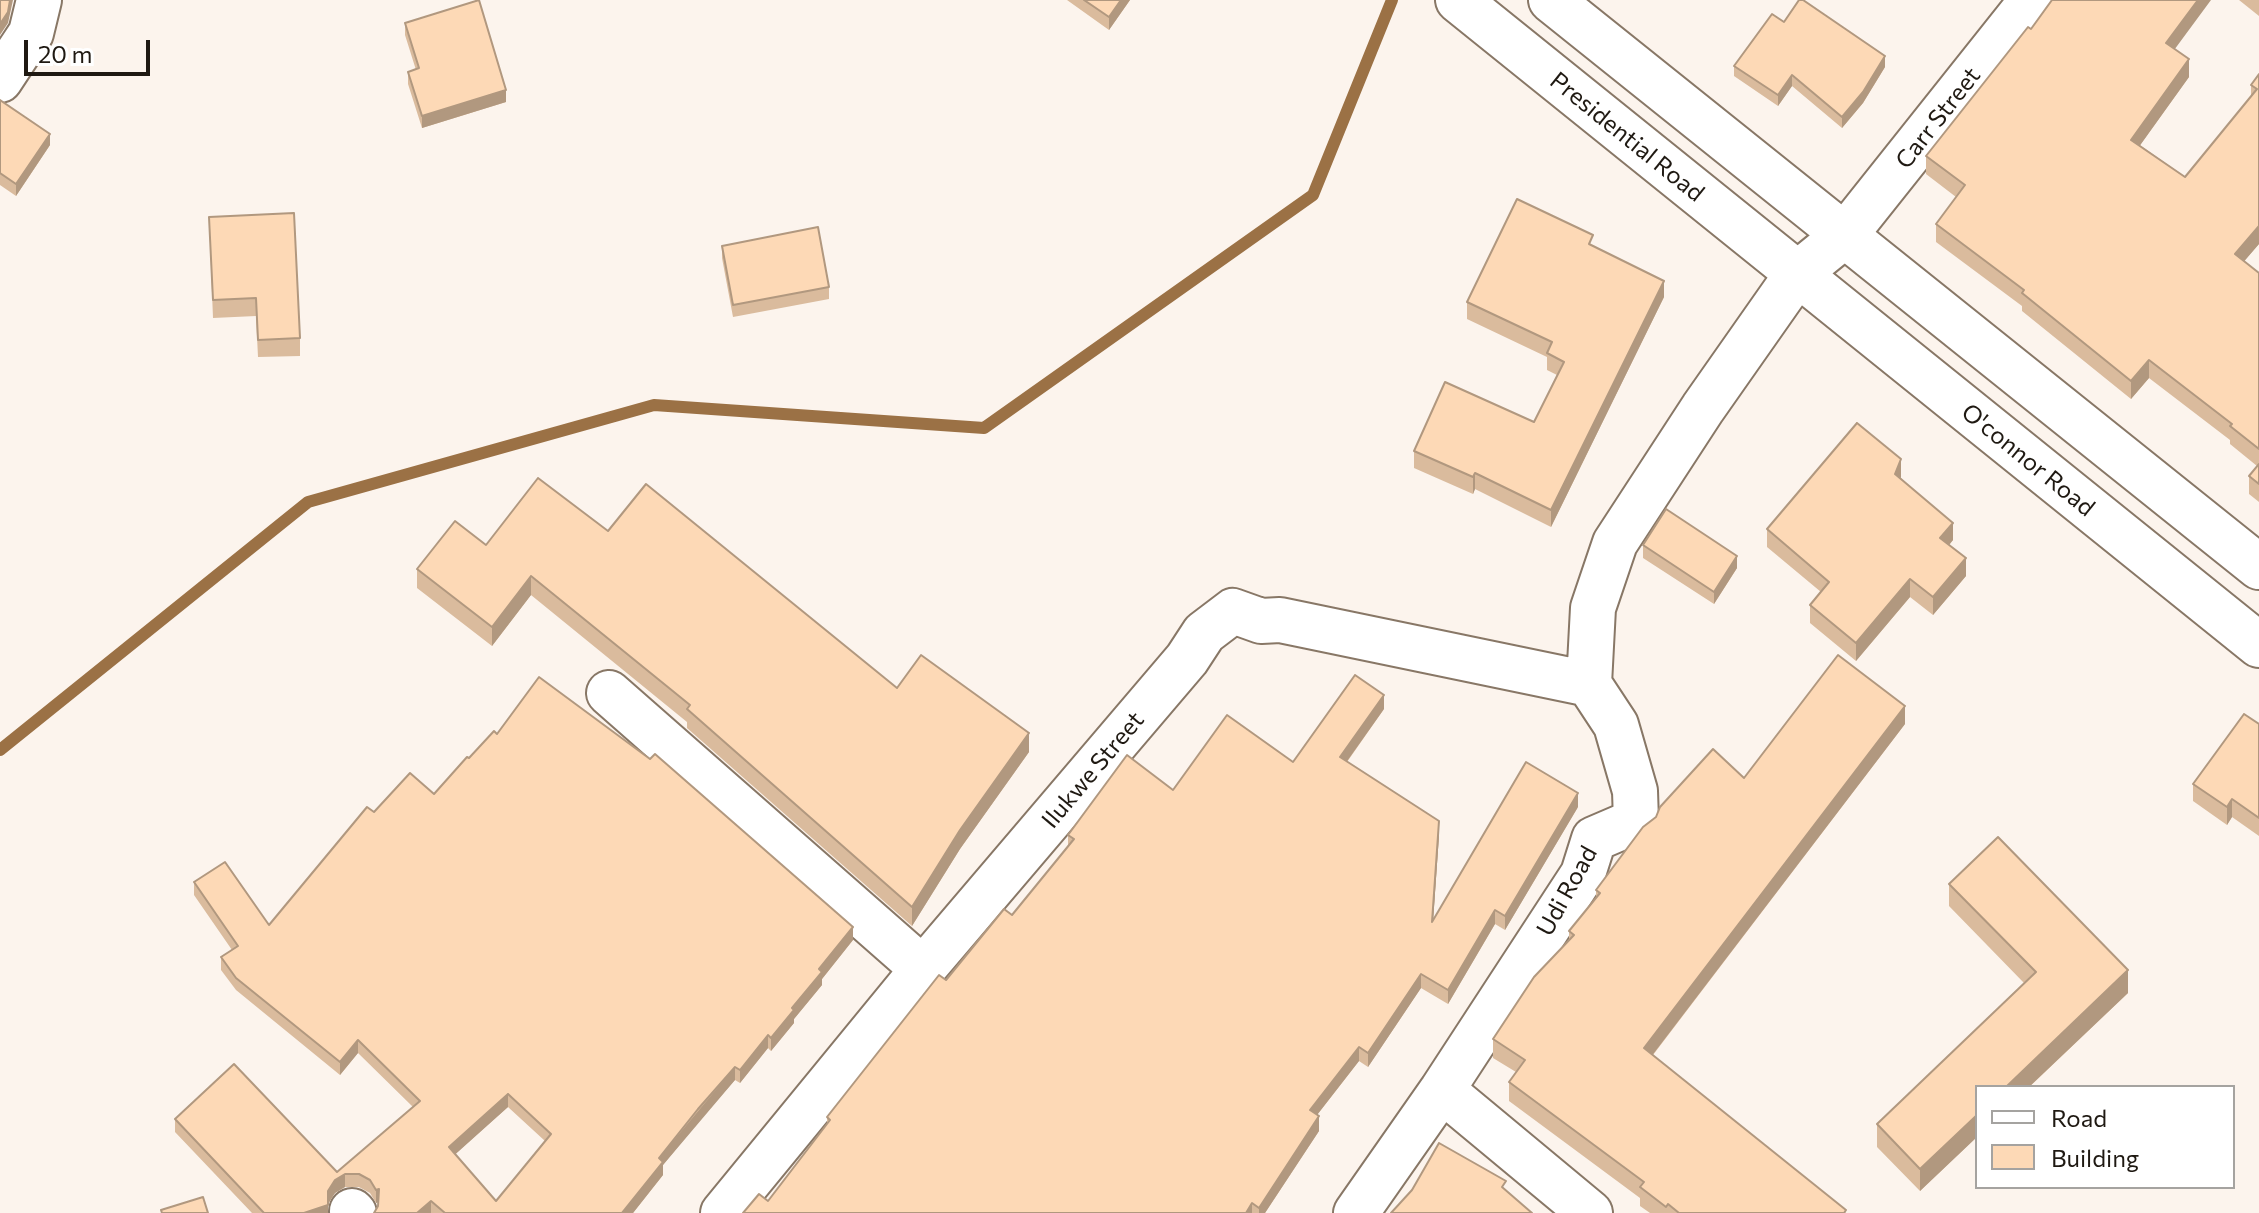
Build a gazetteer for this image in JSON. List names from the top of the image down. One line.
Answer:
{"streets":{"street":["Carr Street","Presidential Road","O'connor Road","Ilukwe Street","Udi Road"]},"crossings":[["Carr Street","Presidential Road"],["Carr Street","O'connor Road"],["Presidential Road","O'connor Road"],["Ilukwe Street","Udi Road"]],"legend":["Road","Building"],"scale_bar":"20 m"}
